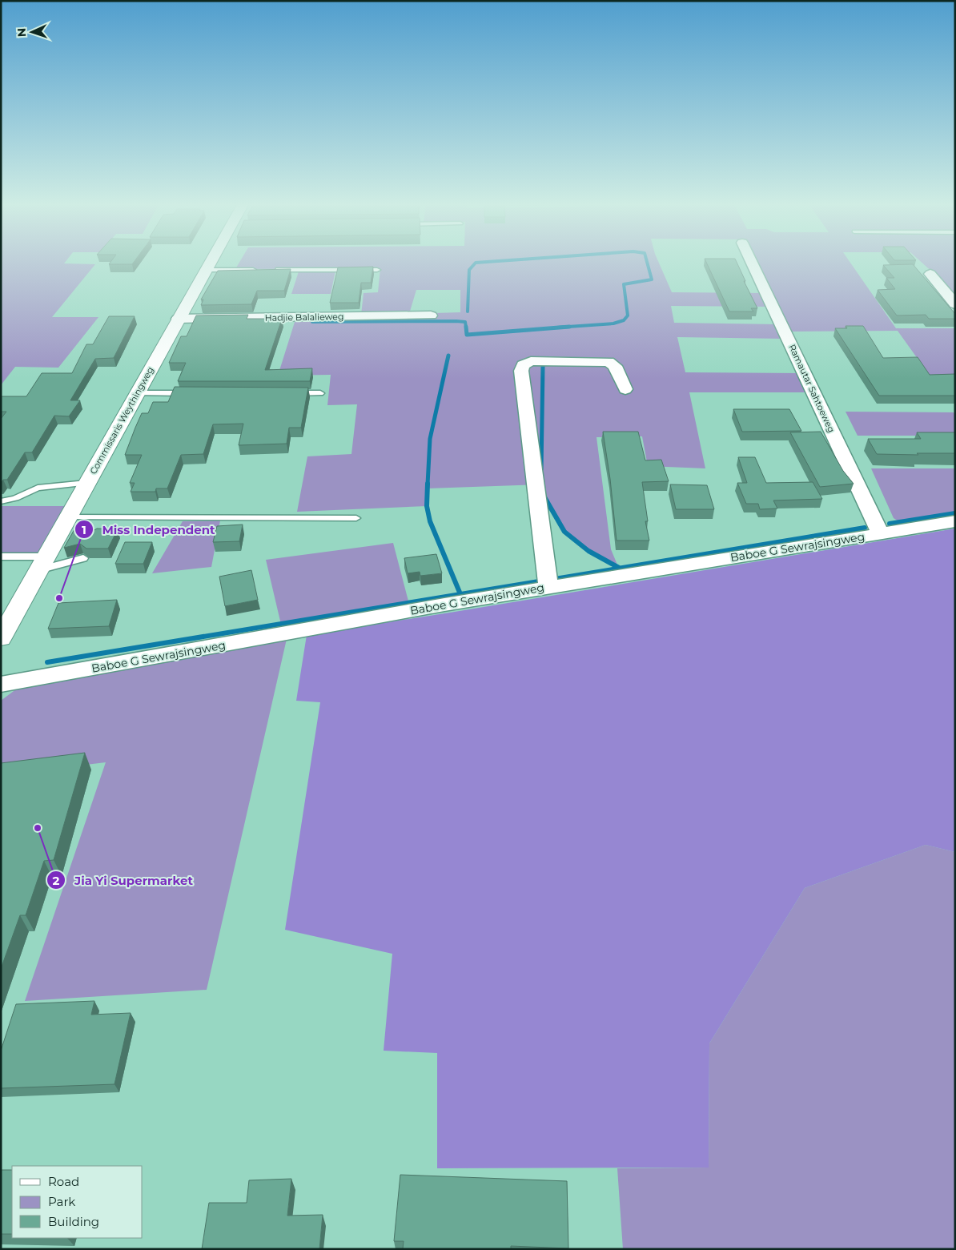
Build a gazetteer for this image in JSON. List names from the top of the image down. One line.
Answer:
{"streets":{"main road":["Commissaris Weythingweg"],"street":["Hadjie Balalieweg","Ramautar Sahtoeweg","Baboe G Sewrajsingweg"]},"crossings":[["Hadjie Balalieweg","Commissaris Weythingweg"],["Ramautar Sahtoeweg","Baboe G Sewrajsingweg"]],"places":["Miss Independent","Jia Yi Supermarket"],"legend":["Road","Park","Building"],"north":"left"}
